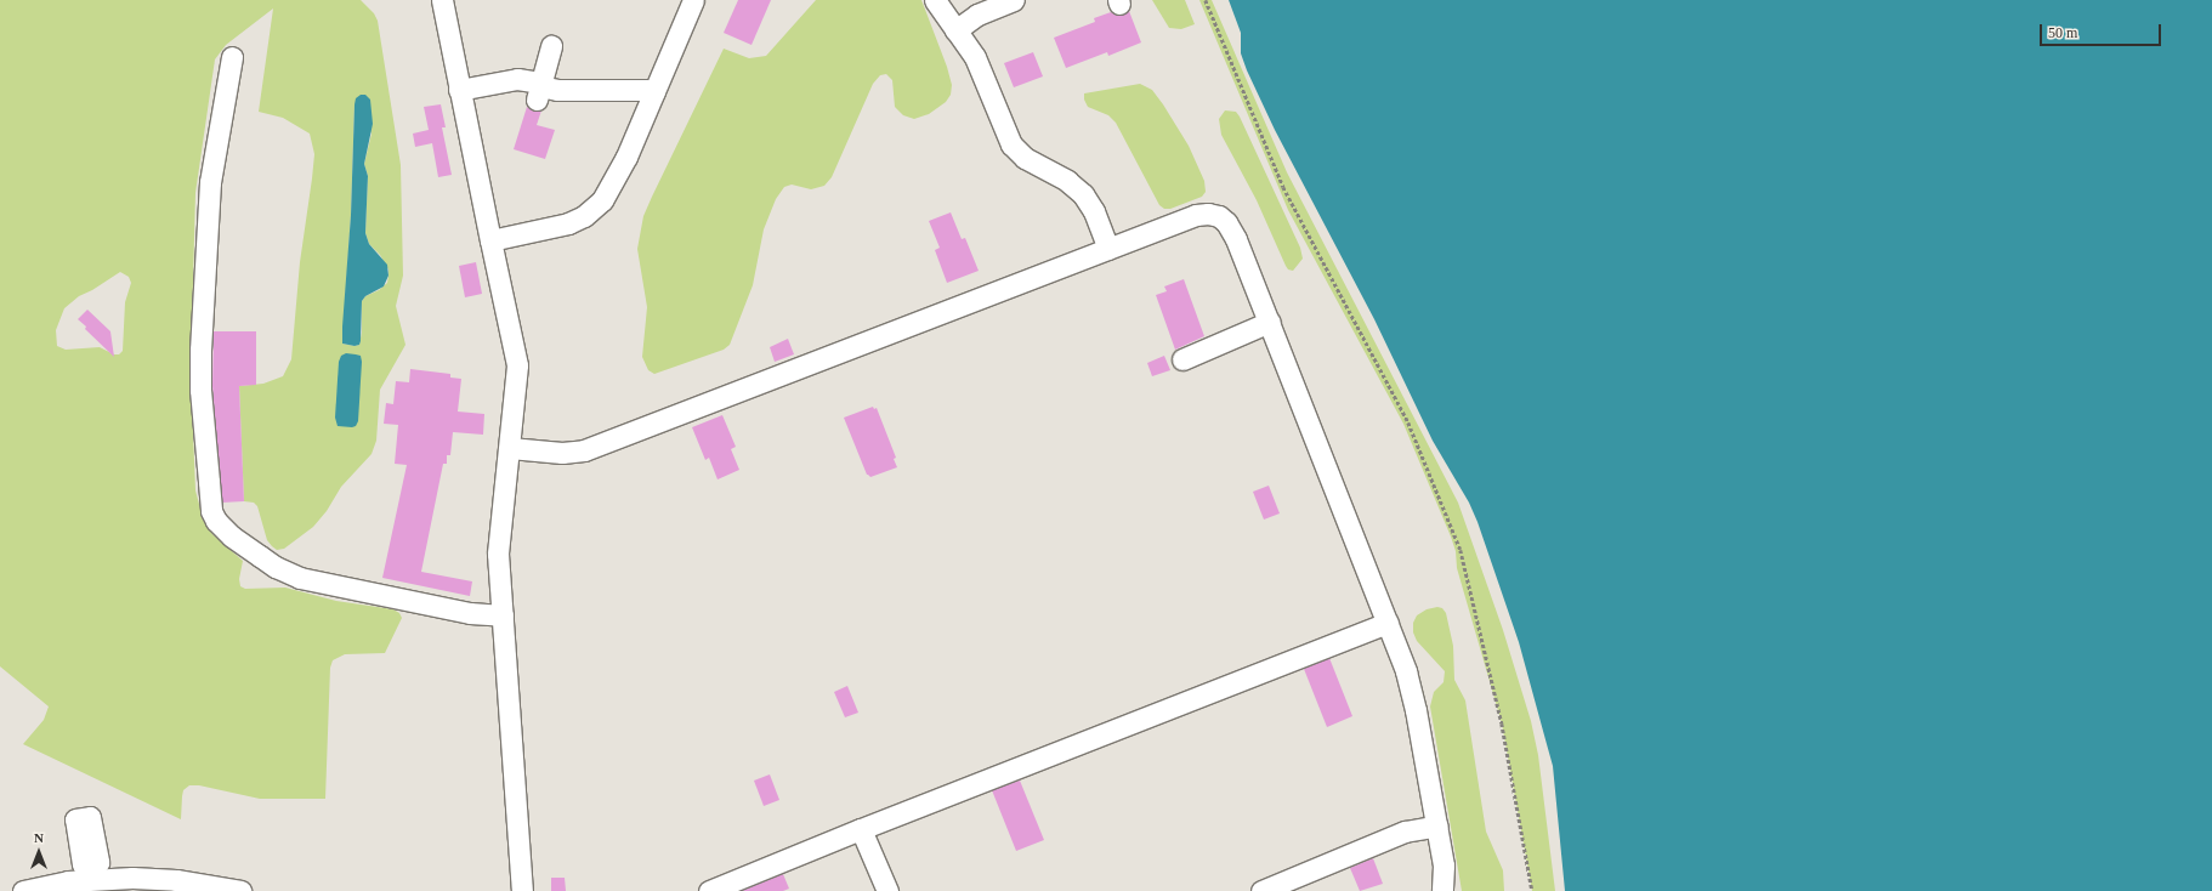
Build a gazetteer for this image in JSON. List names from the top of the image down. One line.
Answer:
{"scale_bar":"50 m","north":"top"}
